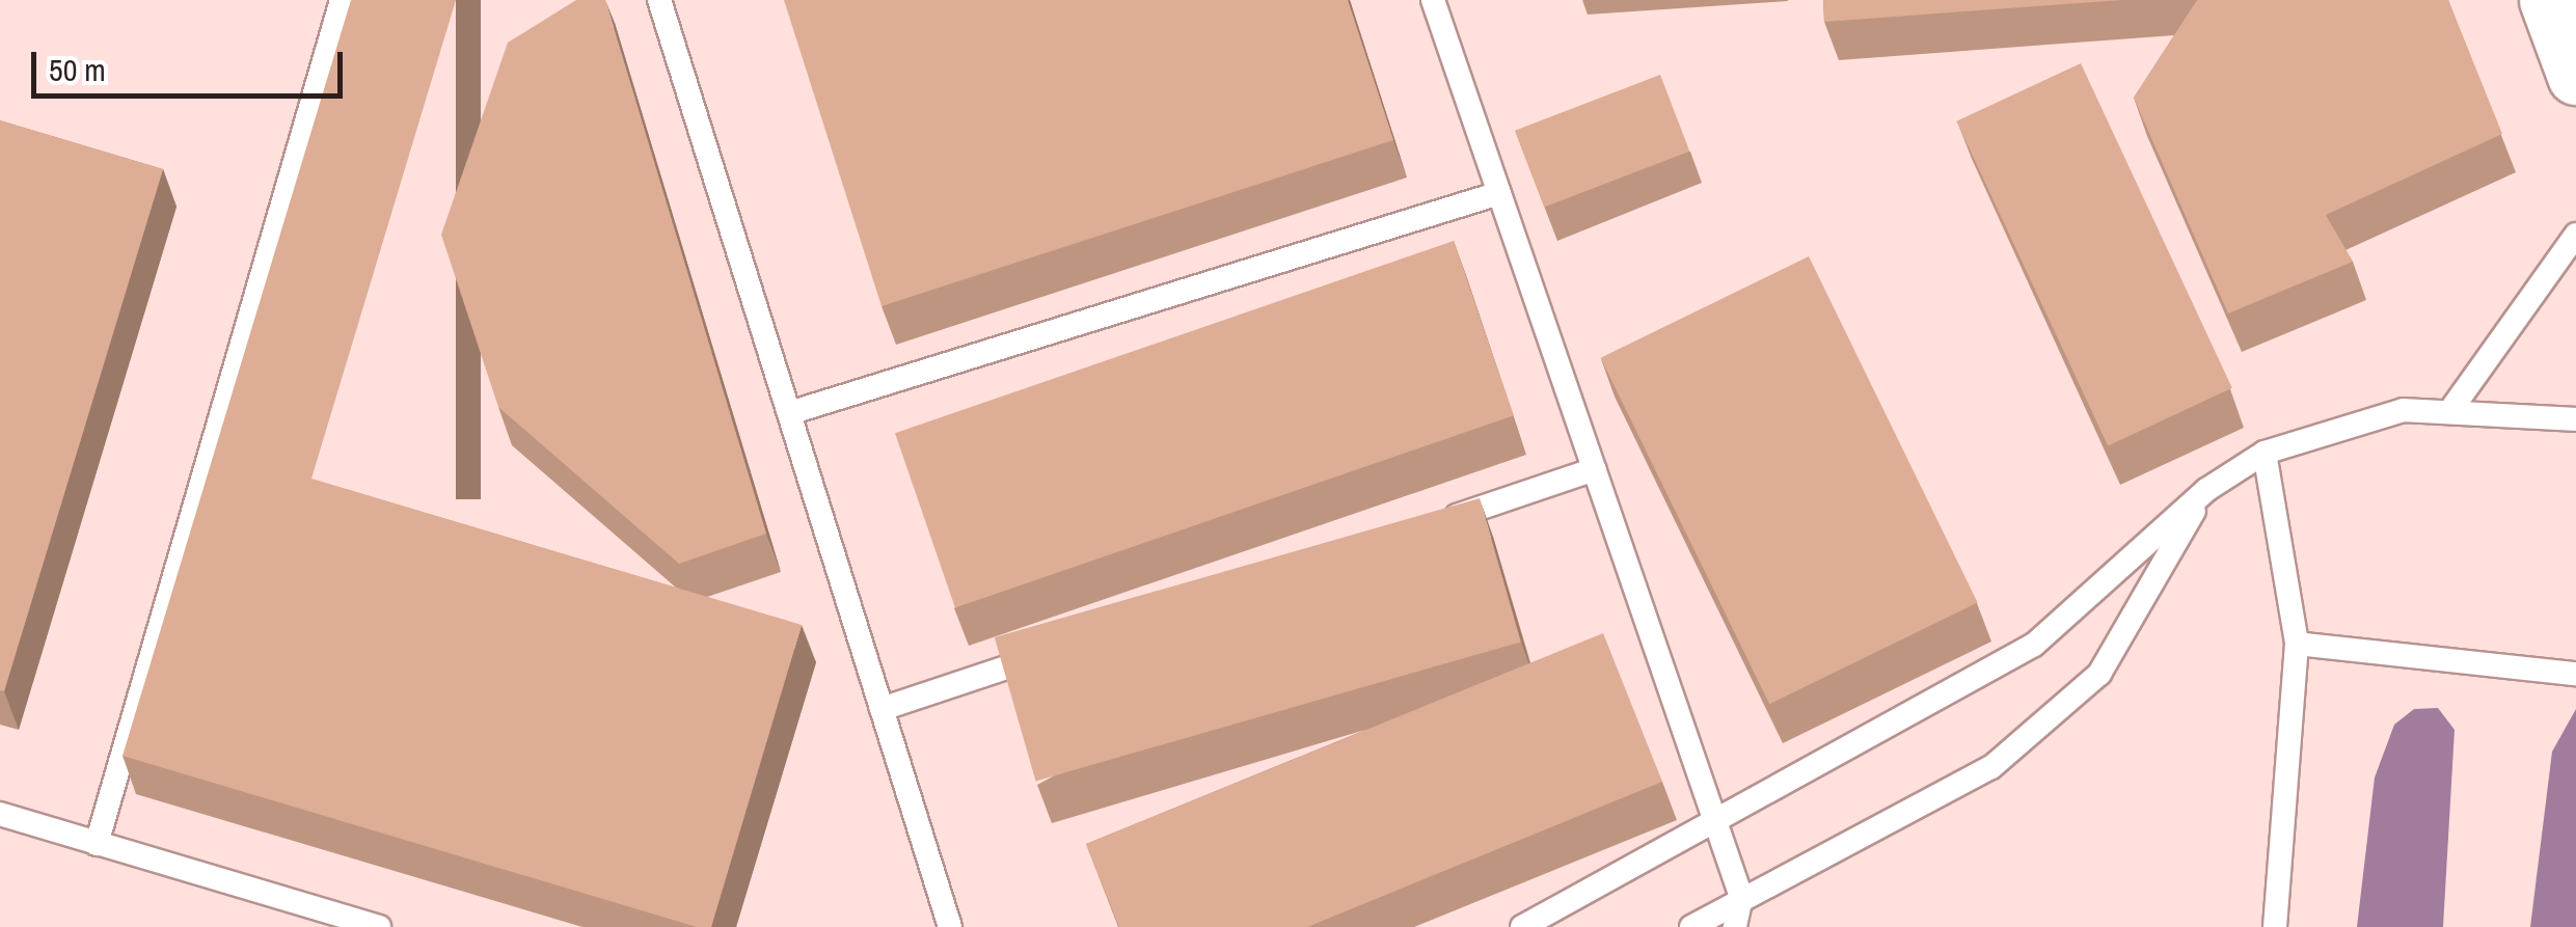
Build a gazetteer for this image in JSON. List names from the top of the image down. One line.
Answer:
{"scale_bar":"50 m"}
